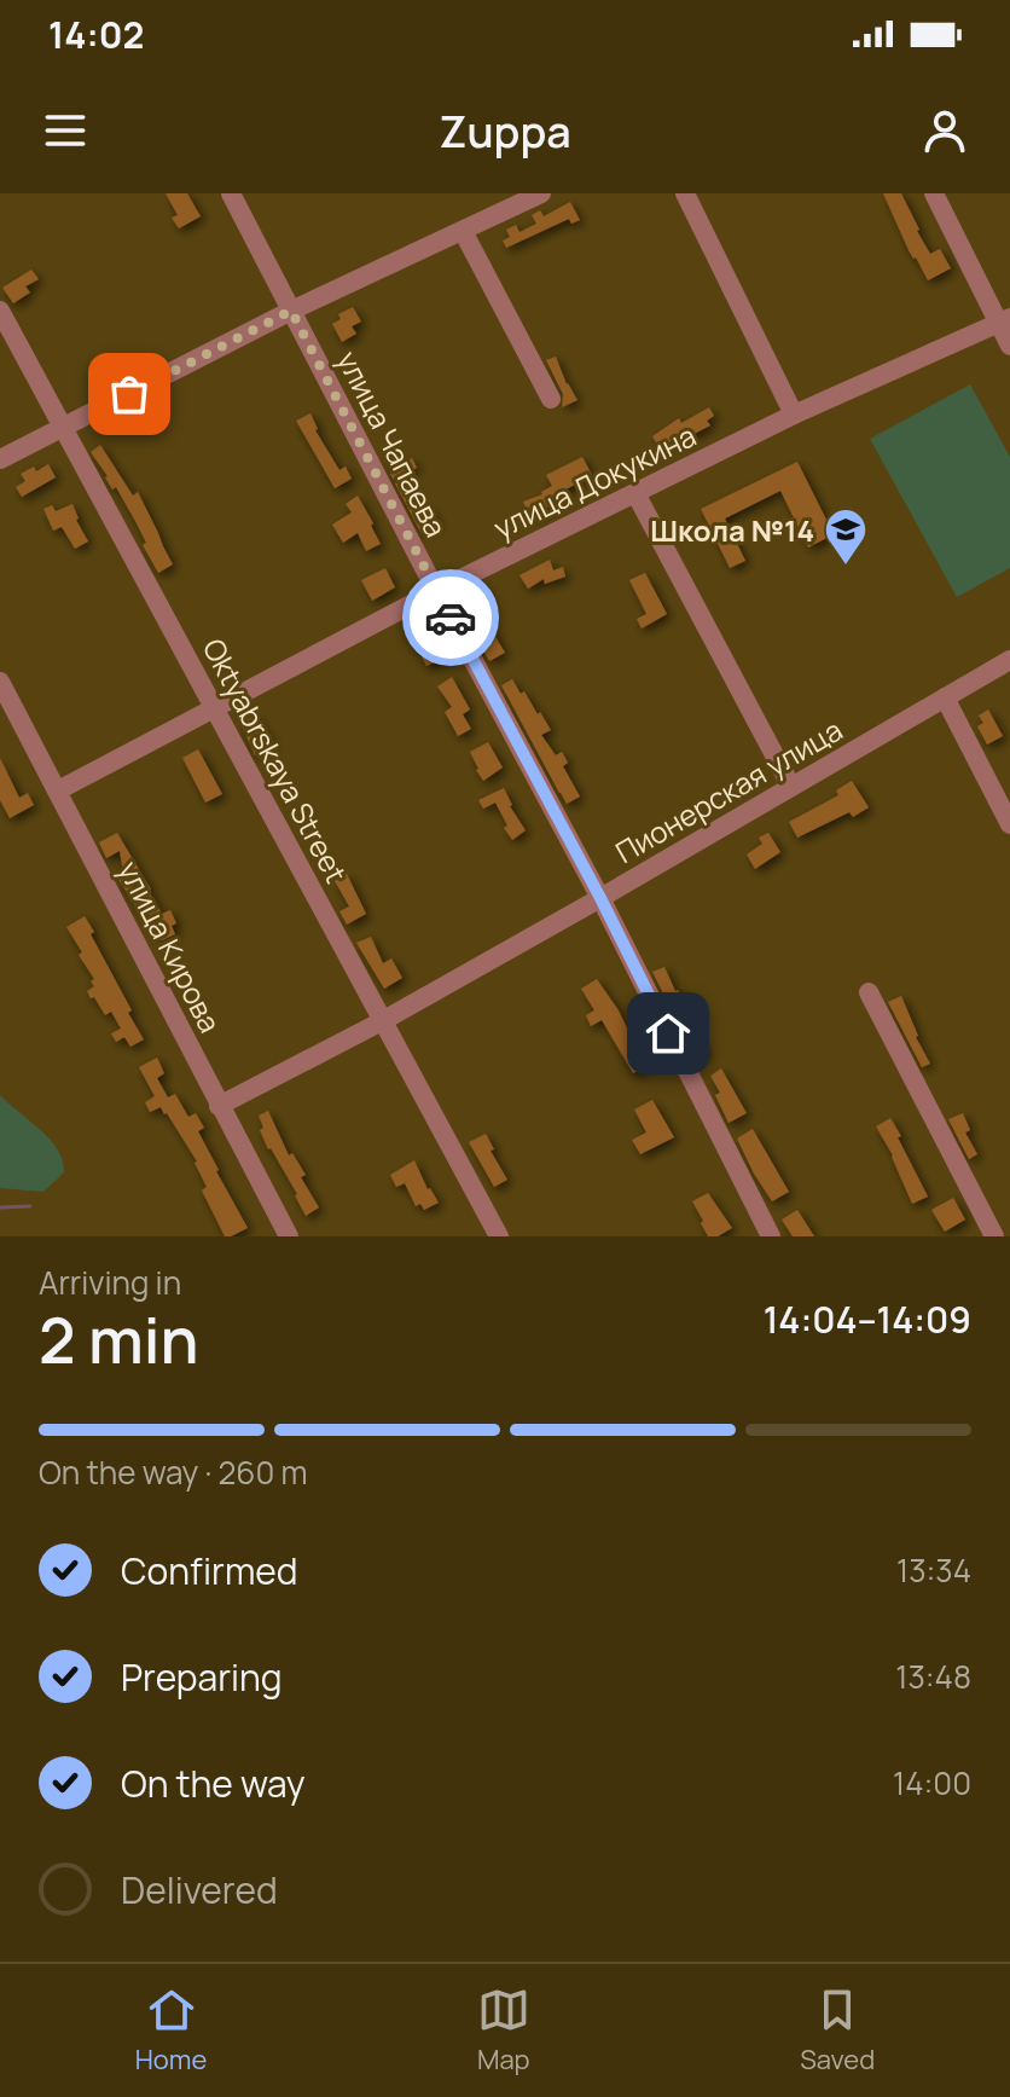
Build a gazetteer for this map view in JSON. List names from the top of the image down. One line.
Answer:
{"streets":{"street":["улица Чапаева","улица Докукина","Oktyabrskaya Street","Пионерская улица","улица Кирова"]},"crossings":[["улица Чапаева","улица Докукина"],["улица Чапаева","Пионерская улица"],["улица Докукина","Oktyabrskaya Street"],["улица Докукина","улица Кирова"],["Oktyabrskaya Street","Пионерская улица"],["Пионерская улица","улица Кирова"]],"places":{"school or university":["Школа №14"]},"page":{"status":"14:02","header":"Zuppa","heading":["2 min","Arriving in","14:04–14:09"],"bar":"On the way · 260 m","list":[["Confirmed","13:34"],["Preparing","13:48"],["On the way","14:00"],"Delivered"],"tabs":["Home","Map","Saved"]}}
